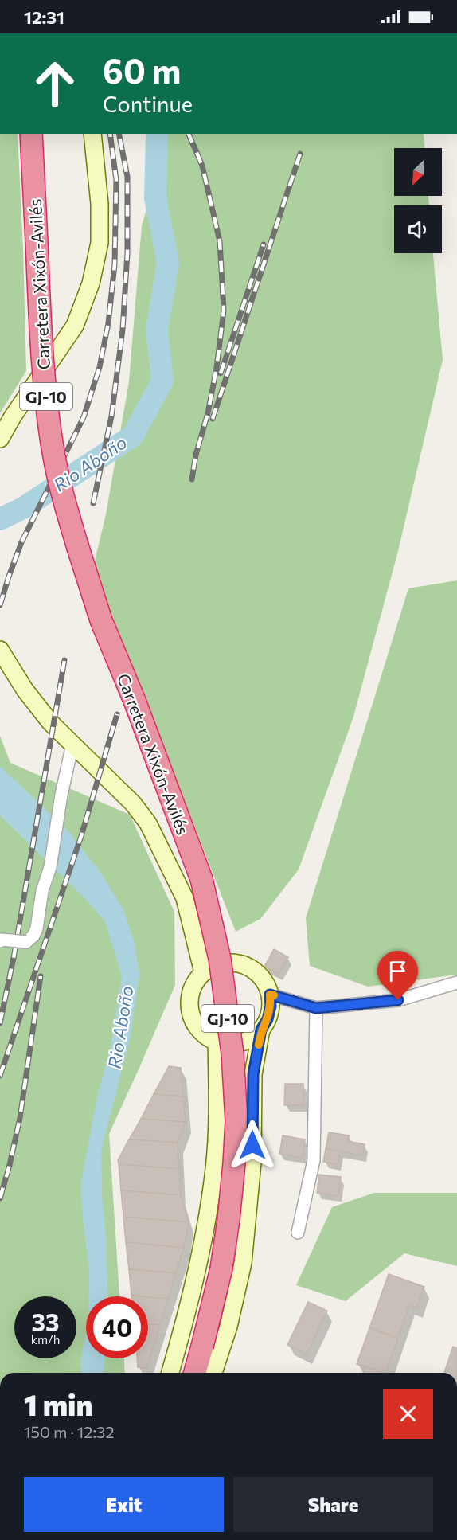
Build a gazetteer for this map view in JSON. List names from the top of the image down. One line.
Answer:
{"streets":{"highway":["Carretera Xixón-Avilés","GJ-10"]},"water":["Rio Aboño"],"north":"bottom left","page":{"status":"12:31","turn":["60 m","Continue"],"speed":"33 km/h","limit":"40","heading":["1 min","150 m · 12:32"],"buttons":["Exit","Share"]}}
